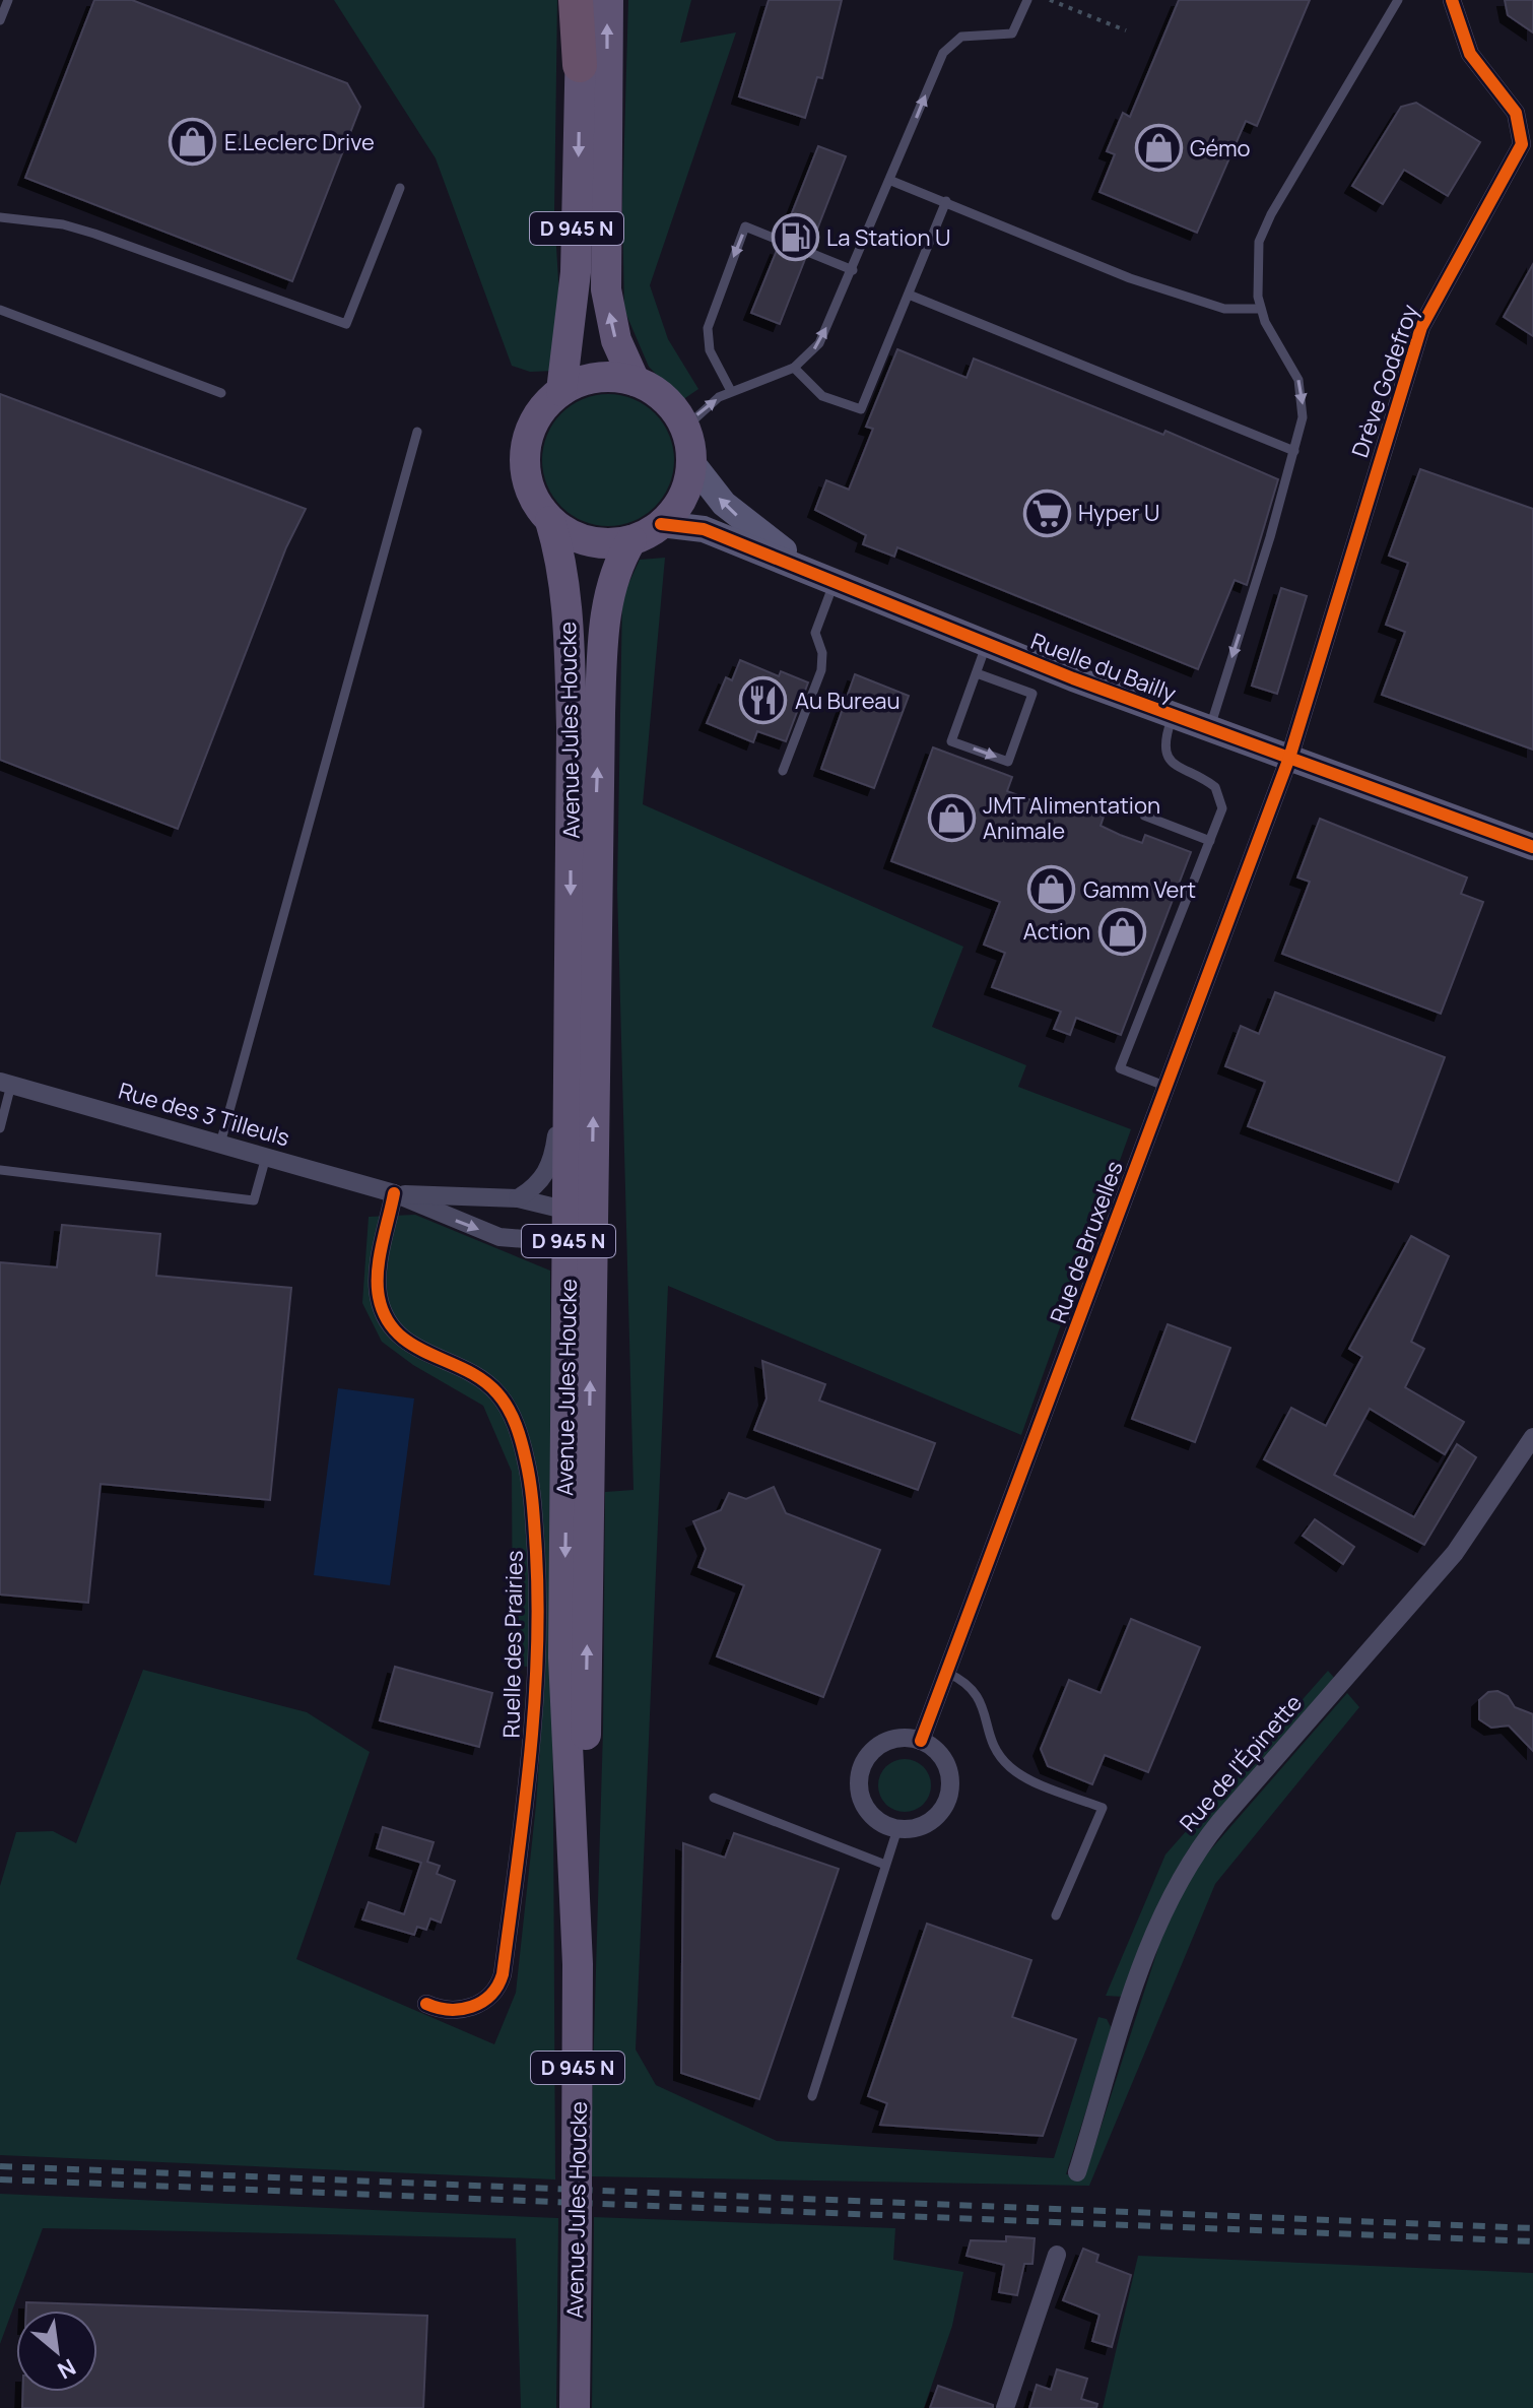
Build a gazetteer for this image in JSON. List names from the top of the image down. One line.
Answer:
{"streets":{"main road":["D 945 N","Avenue Jules Houcke"],"street":["Drève Godefroy","Ruelle du Bailly","Rue des 3 Tilleuls","Rue de Bruxelles","Ruelle des Prairies","Rue de l'Épinette"]},"crossings":[["D 945 N","Ruelle du Bailly"],["D 945 N","Avenue Jules Houcke"],["Drève Godefroy","Ruelle du Bailly"],["Drève Godefroy","Rue de Bruxelles"],["Ruelle du Bailly","Avenue Jules Houcke"],["Ruelle du Bailly","Rue de Bruxelles"],["Avenue Jules Houcke","Rue des 3 Tilleuls"],["Rue des 3 Tilleuls","Ruelle des Prairies"]],"places":{"shop":["E.Leclerc Drive","Gémo","JMT Alimentation Animale","Gamm Vert","Action"],"fuel station":["La Station U"],"supermarket":["Hyper U"],"restaurant":["Au Bureau"]},"north":"bottom right"}
